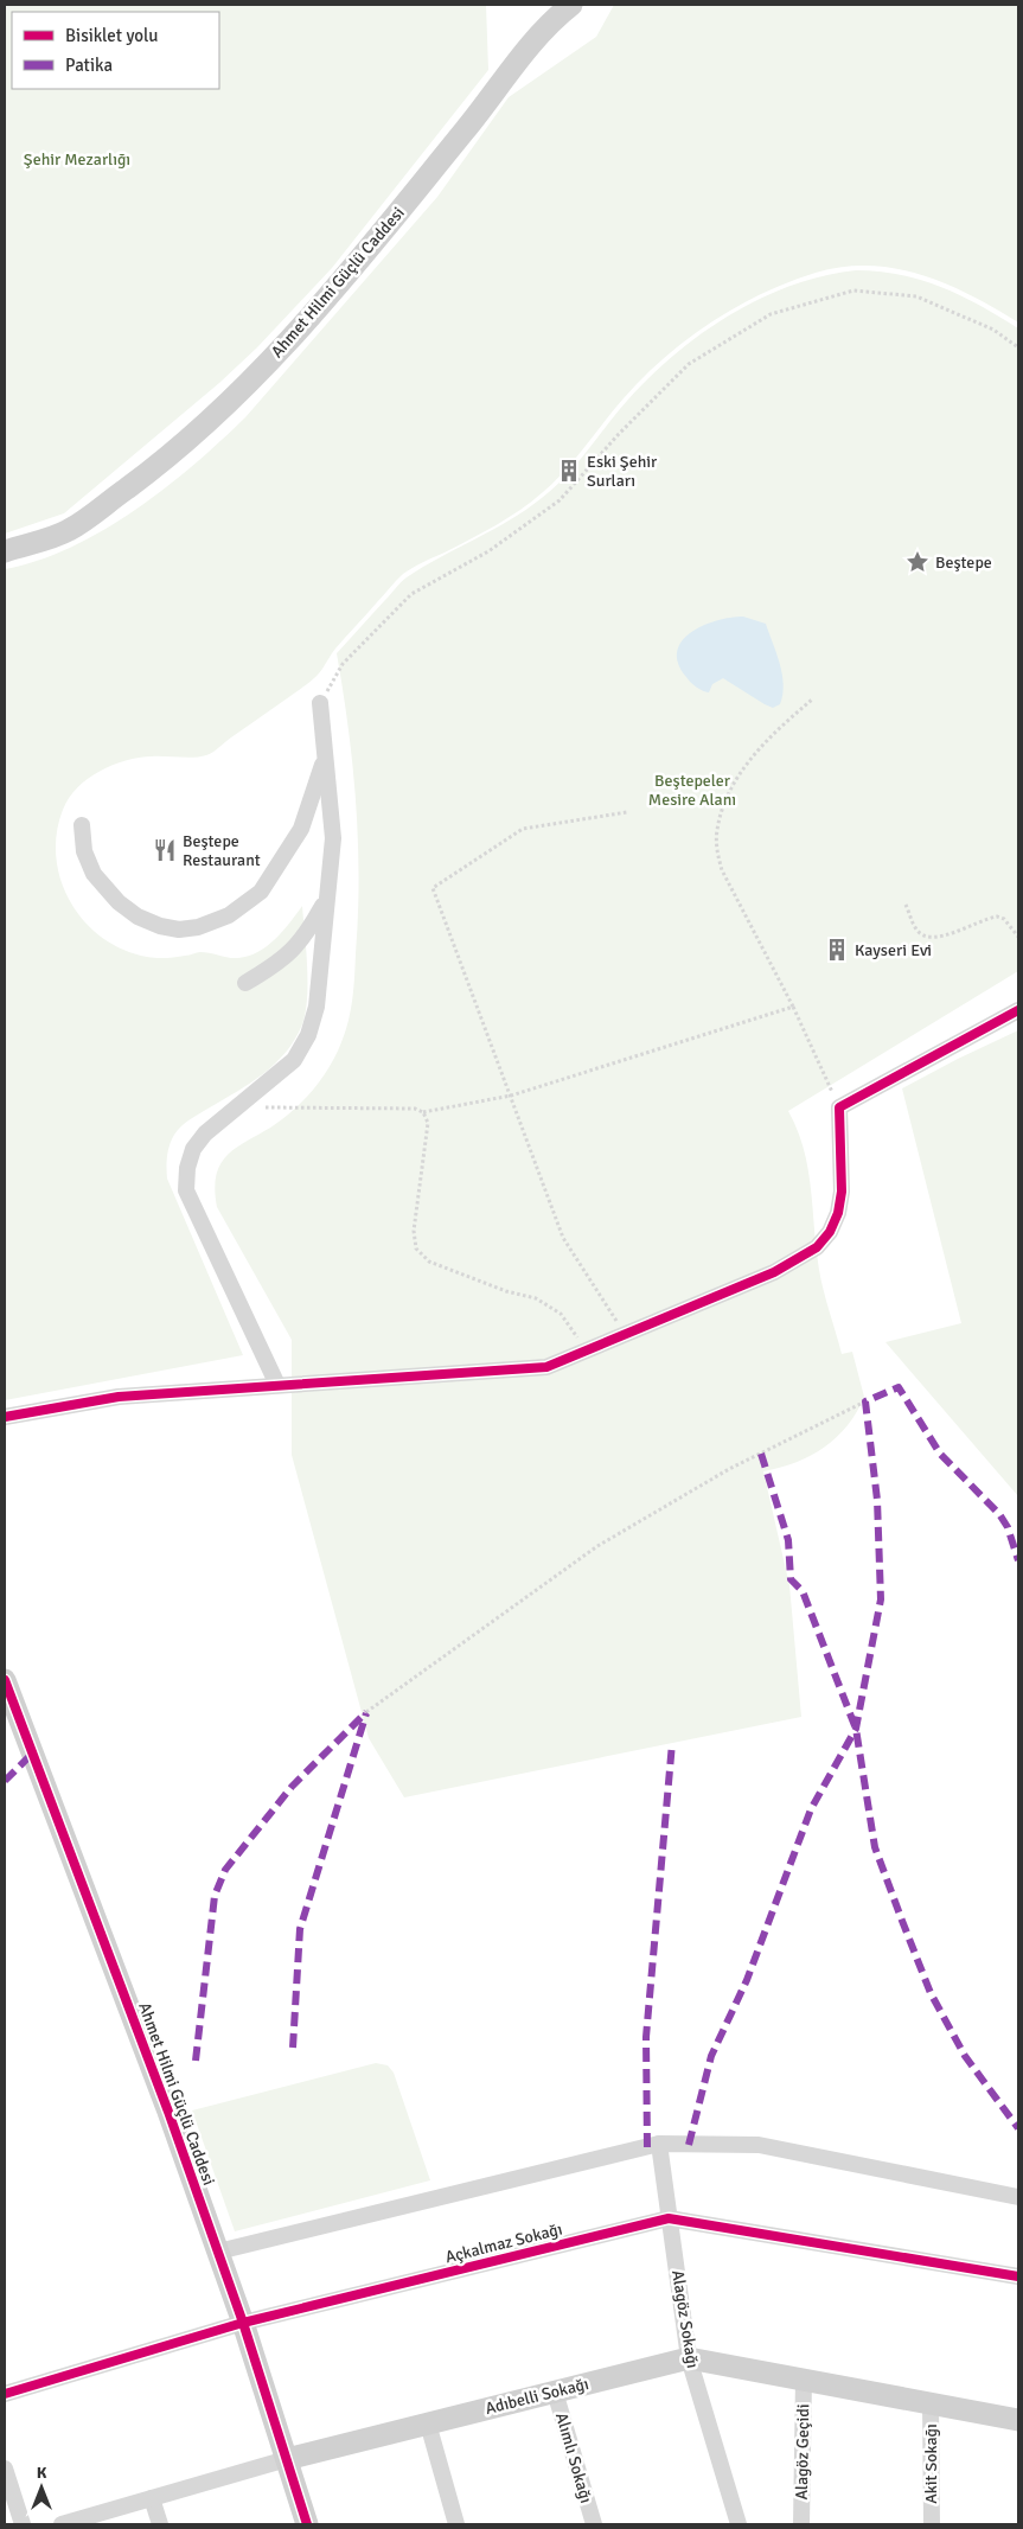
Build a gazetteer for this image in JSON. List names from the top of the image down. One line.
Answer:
{"streets":{"street":["Ahmet Hilmi Güçlü Caddesi","Açkalmaz Sokağı","Alagöz Sokağı","Adıbelli Sokağı","Alagöz Geçidi","Alımlı Sokağı","Akit Sokağı"]},"crossings":[["Ahmet Hilmi Güçlü Caddesi","Açkalmaz Sokağı"],["Ahmet Hilmi Güçlü Caddesi","Adıbelli Sokağı"],["Açkalmaz Sokağı","Alagöz Sokağı"],["Alagöz Sokağı","Adıbelli Sokağı"],["Adıbelli Sokağı","Alagöz Geçidi"],["Adıbelli Sokağı","Alımlı Sokağı"],["Adıbelli Sokağı","Akit Sokağı"]],"parks":["Şehir Mezarlığı","Beştepeler Mesire Alanı"],"places":{"building":["Eski Şehir Surları","Kayseri Evi"],"place":["Beştepe"],"restaurant":["Beştepe Restaurant"]},"legend":["Bisiklet yolu","Patika"],"north":"top"}
